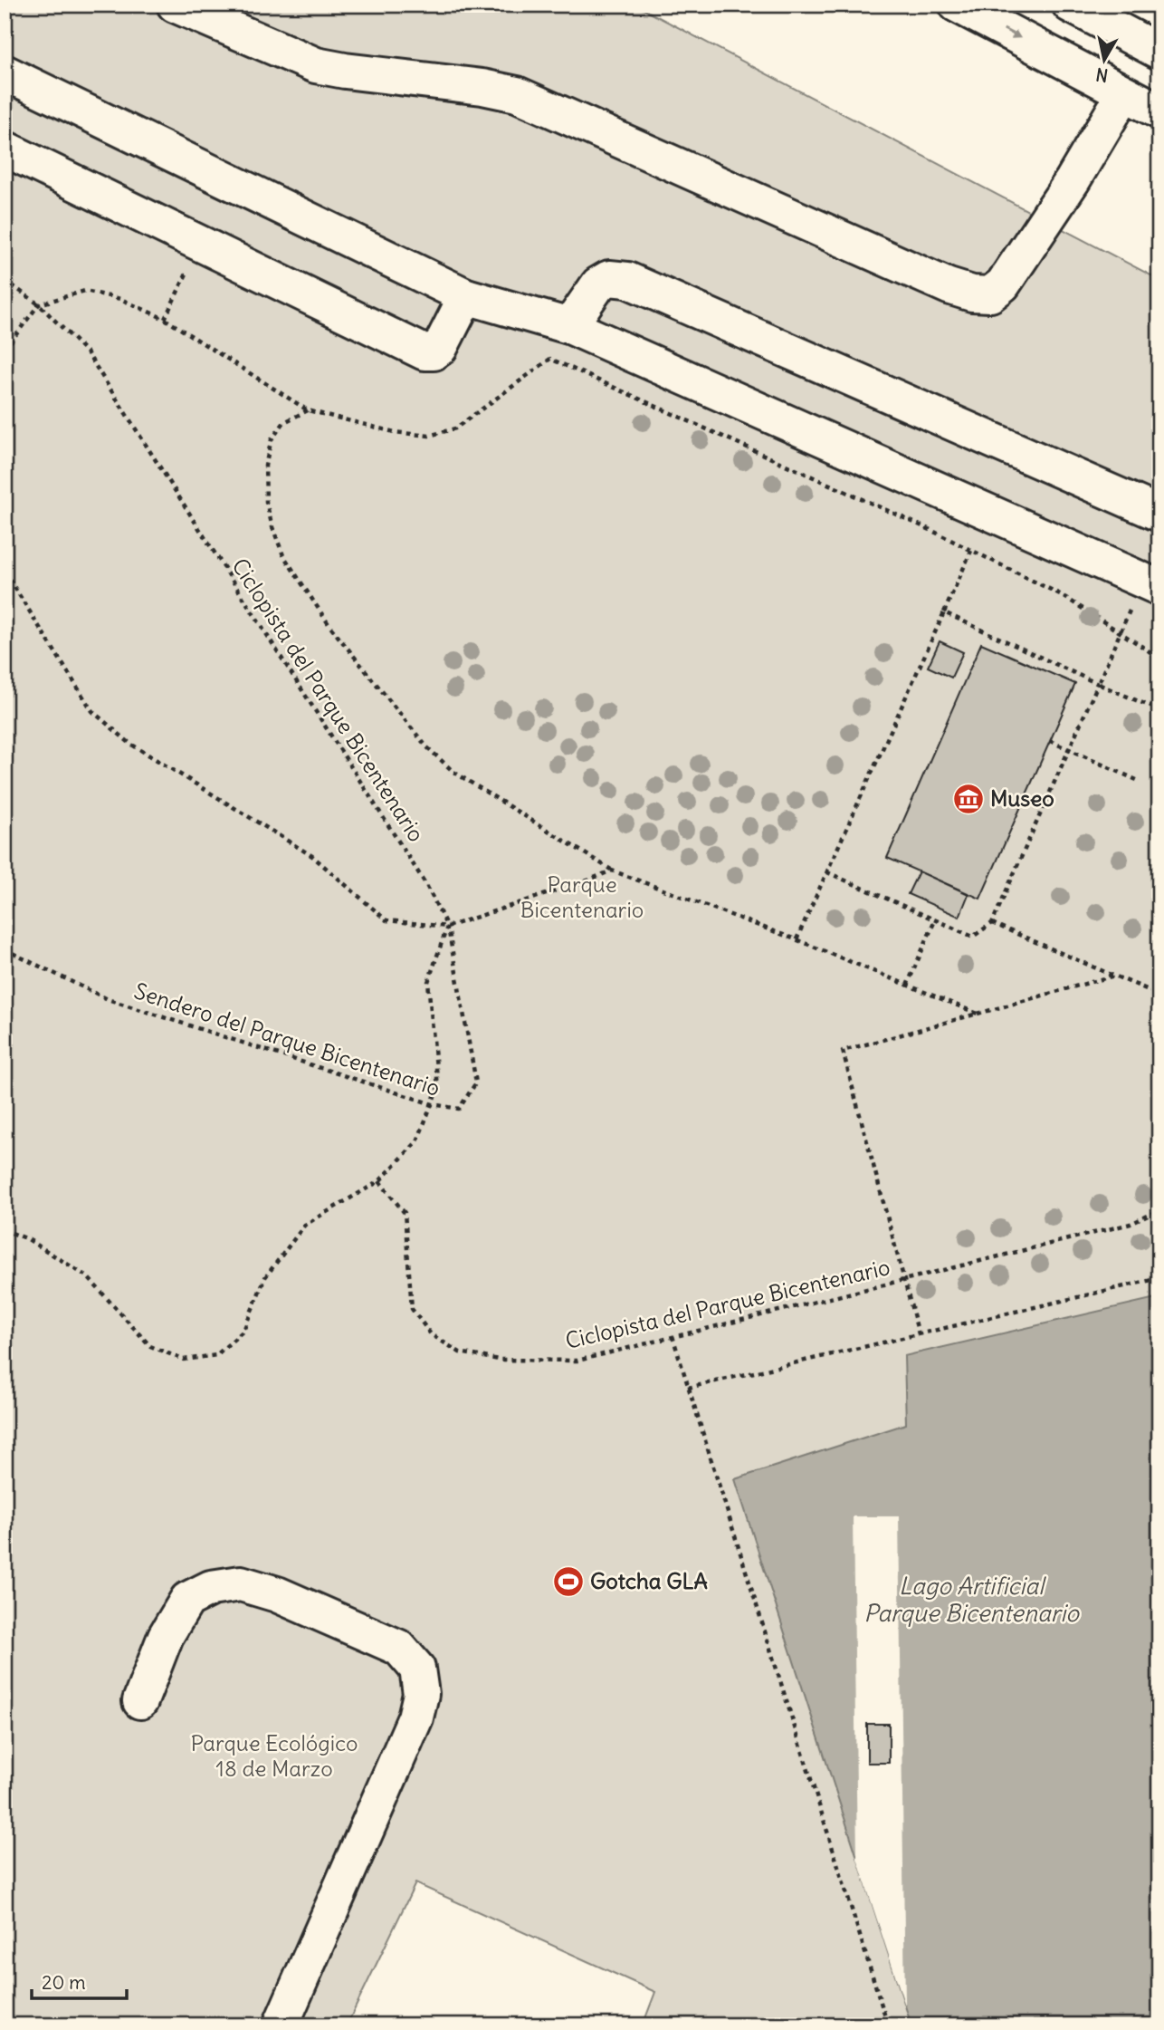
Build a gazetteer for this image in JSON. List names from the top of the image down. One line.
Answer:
{"streets":{"path":["Ciclopista del Parque Bicentenario","Sendero del Parque Bicentenario"]},"crossings":[["Ciclopista del Parque Bicentenario","Sendero del Parque Bicentenario"]],"water":["Lago Artificial Parque Bicentenario"],"parks":["Parque Bicentenario","Parque Ecológico 18 de Marzo"],"places":{"museum":["Museo"],"sports":["Gotcha GLA"]},"scale_bar":"20 m","north":"bottom"}
